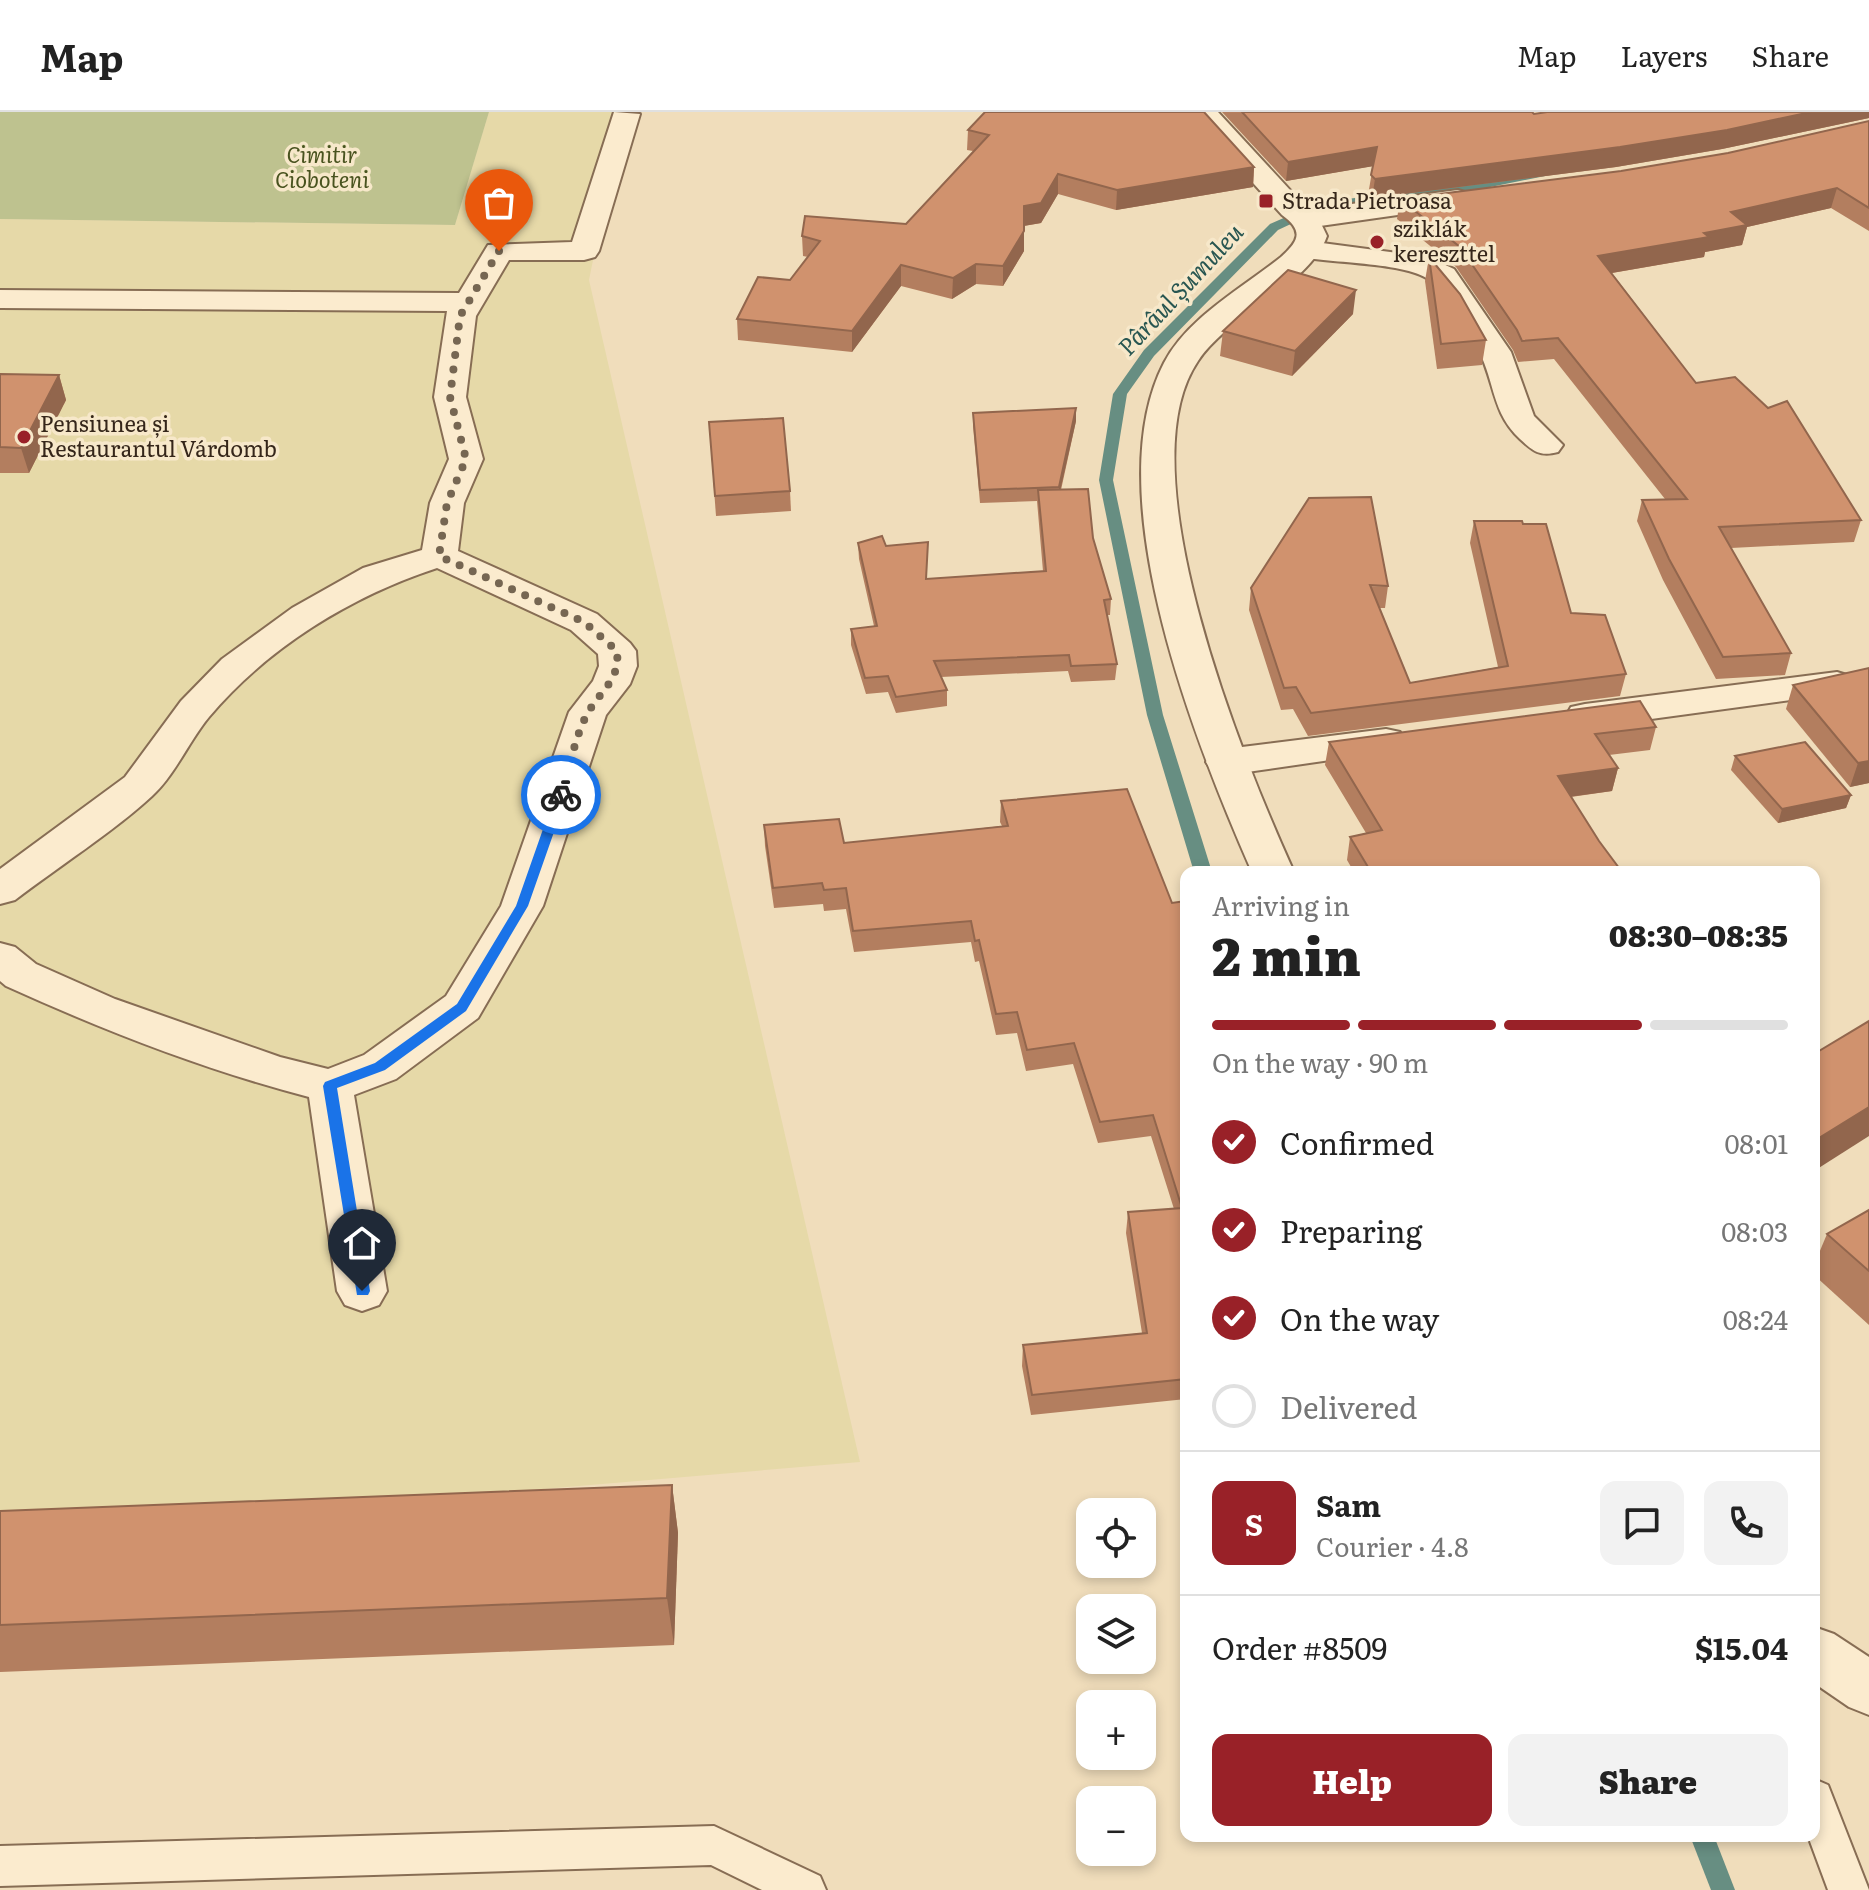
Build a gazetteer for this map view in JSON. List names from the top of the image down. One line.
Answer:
{"water":["Pârâul Șumuleu"],"parks":["Cimitir Cioboteni"],"places":{"transit":["Strada Pietroasa"],"other":["sziklák kereszttel","Pensiunea și Restaurantul Várdomb"]},"page":{"header":"Map","nav":["Map","Layers","Share"],"heading":["2 min","Arriving in","08:30–08:35"],"panel":["Sam","Courier · 4.8","Order #8509","$15.04"],"bar":"On the way · 90 m","list":[["Confirmed","08:01"],["Preparing","08:03"],["On the way","08:24"],"Delivered"],"round":"S","map_buttons":["+","−"],"buttons":["Help","Share"]}}
